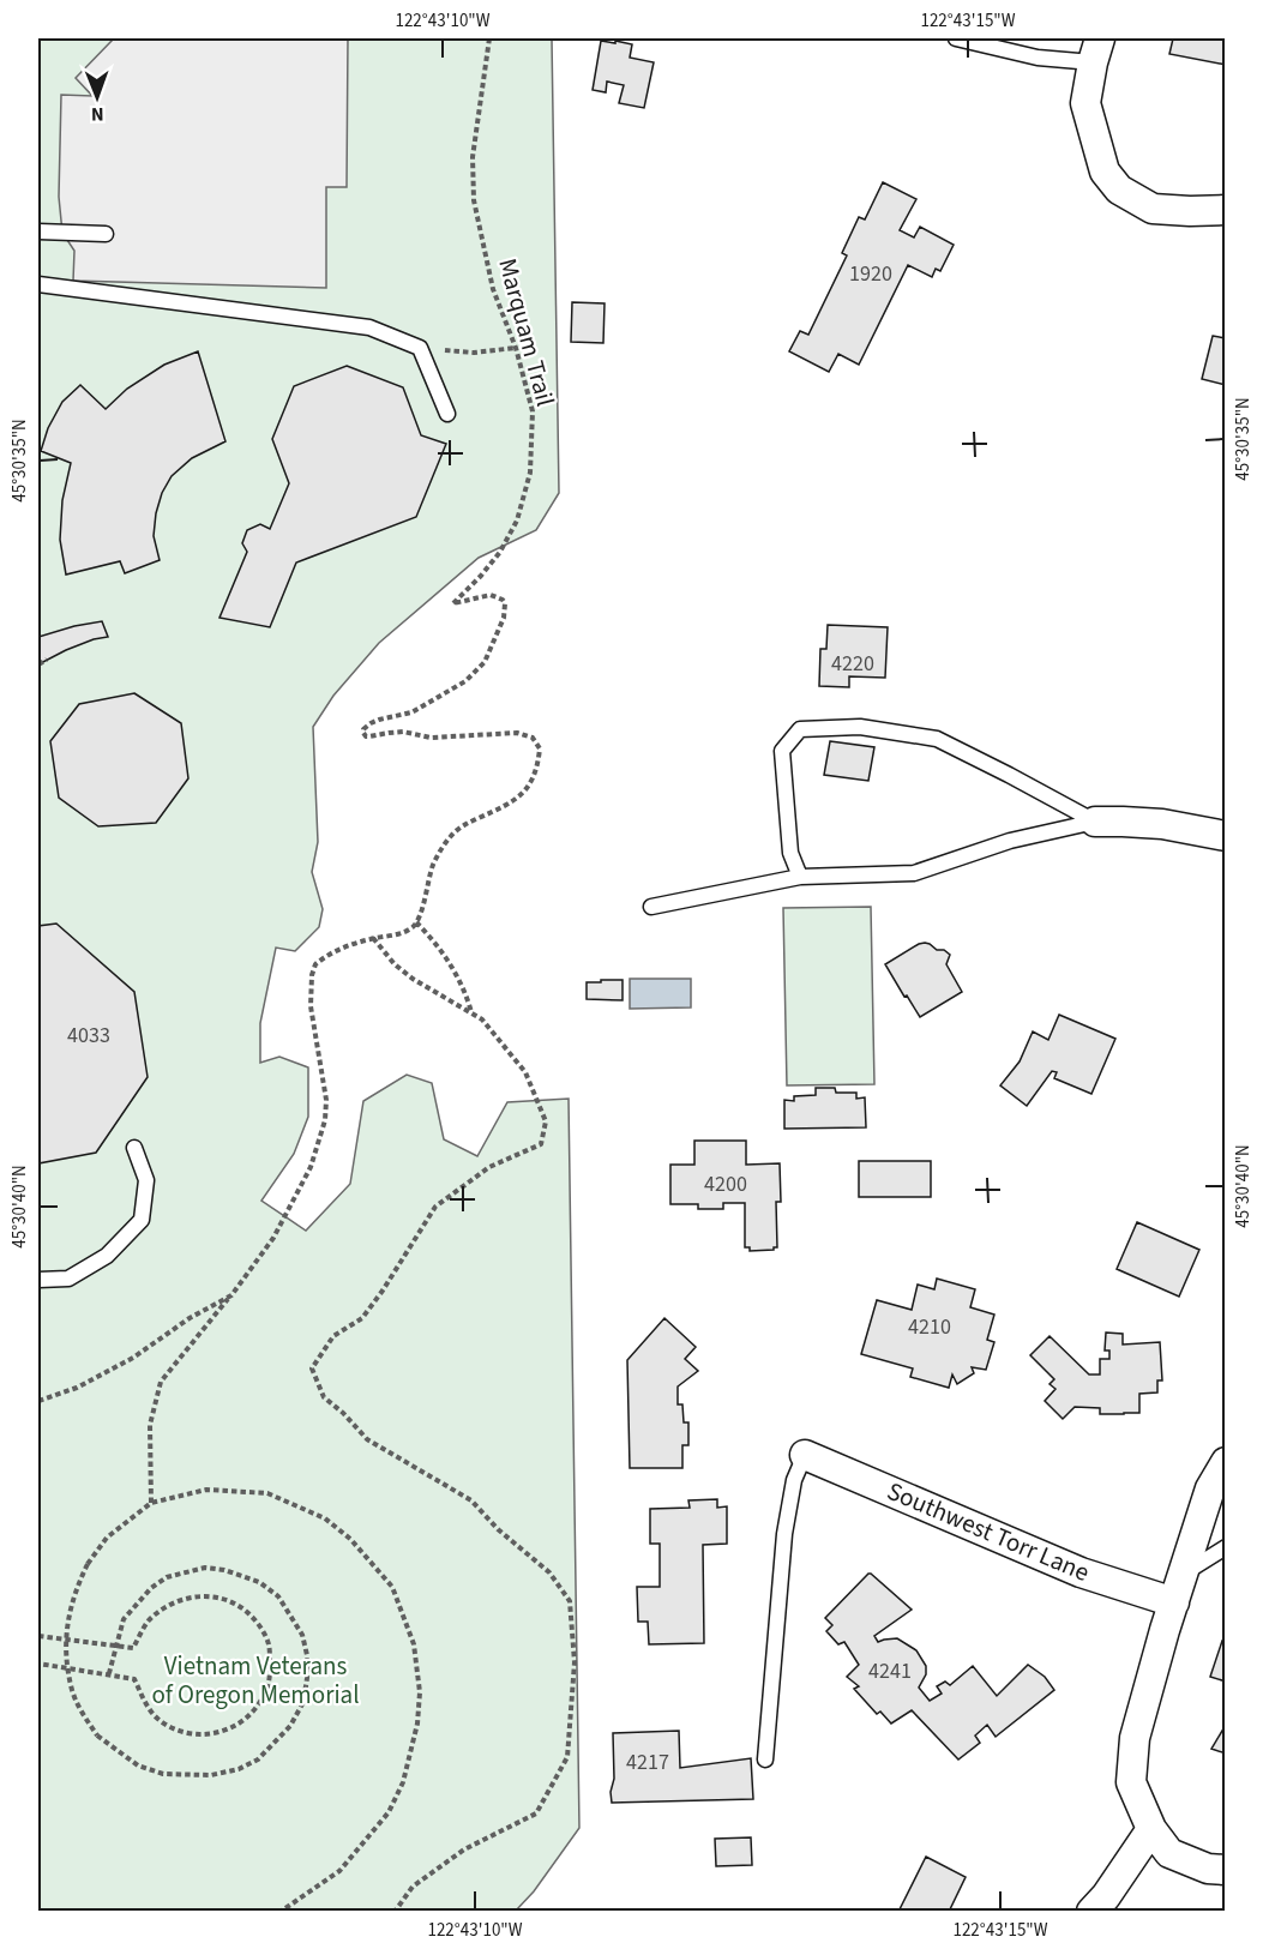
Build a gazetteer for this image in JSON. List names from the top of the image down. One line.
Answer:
{"streets":{"street":["Southwest Torr Lane"],"path":["Marquam Trail"]},"parks":["Vietnam Veterans of Oregon Memorial"],"house_numbers":["1920","4220","4033","4200","4210","4241","4217"],"north":"bottom","coordinates":["122°43'10\"W","122°43'15\"W","45°30'35\"N","45°30'40\"N"]}
